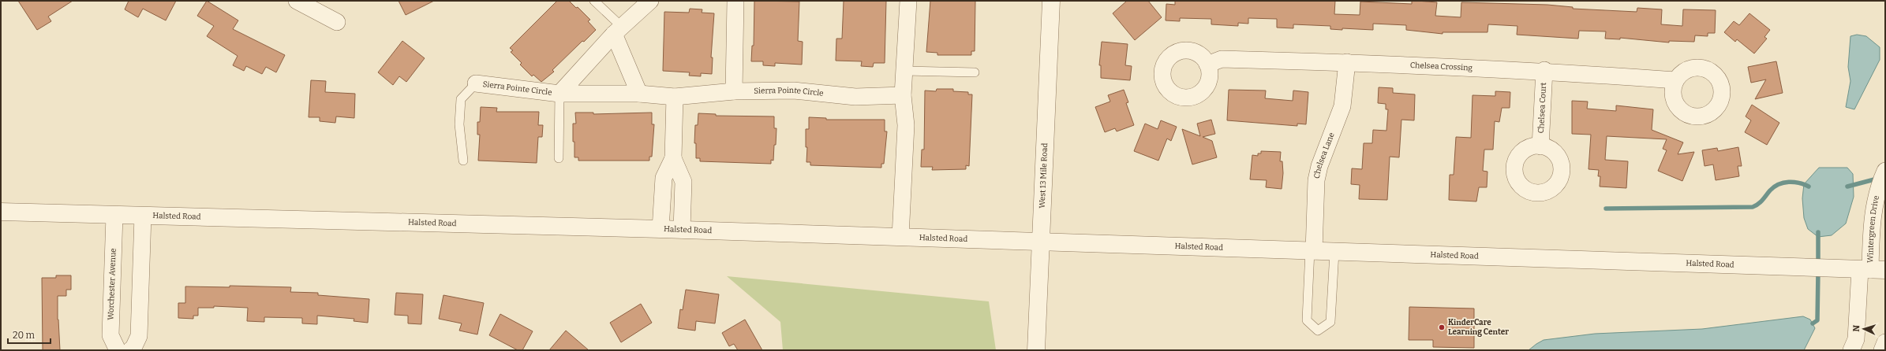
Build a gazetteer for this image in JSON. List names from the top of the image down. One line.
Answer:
{"streets":{"street":["Chelsea Crossing","Sierra Pointe Circle","Chelsea Court","Chelsea Lane","West 13 Mile Road","Halsted Road","Wintergreen Drive","Worchester Avenue"]},"crossings":[["Chelsea Crossing","Chelsea Court"],["Chelsea Crossing","Chelsea Lane"],["Chelsea Lane","Halsted Road"],["West 13 Mile Road","Halsted Road"],["Halsted Road","Wintergreen Drive"],["Halsted Road","Worchester Avenue"]],"places":["KinderCare Learning Center"],"scale_bar":"20 m","north":"left"}
